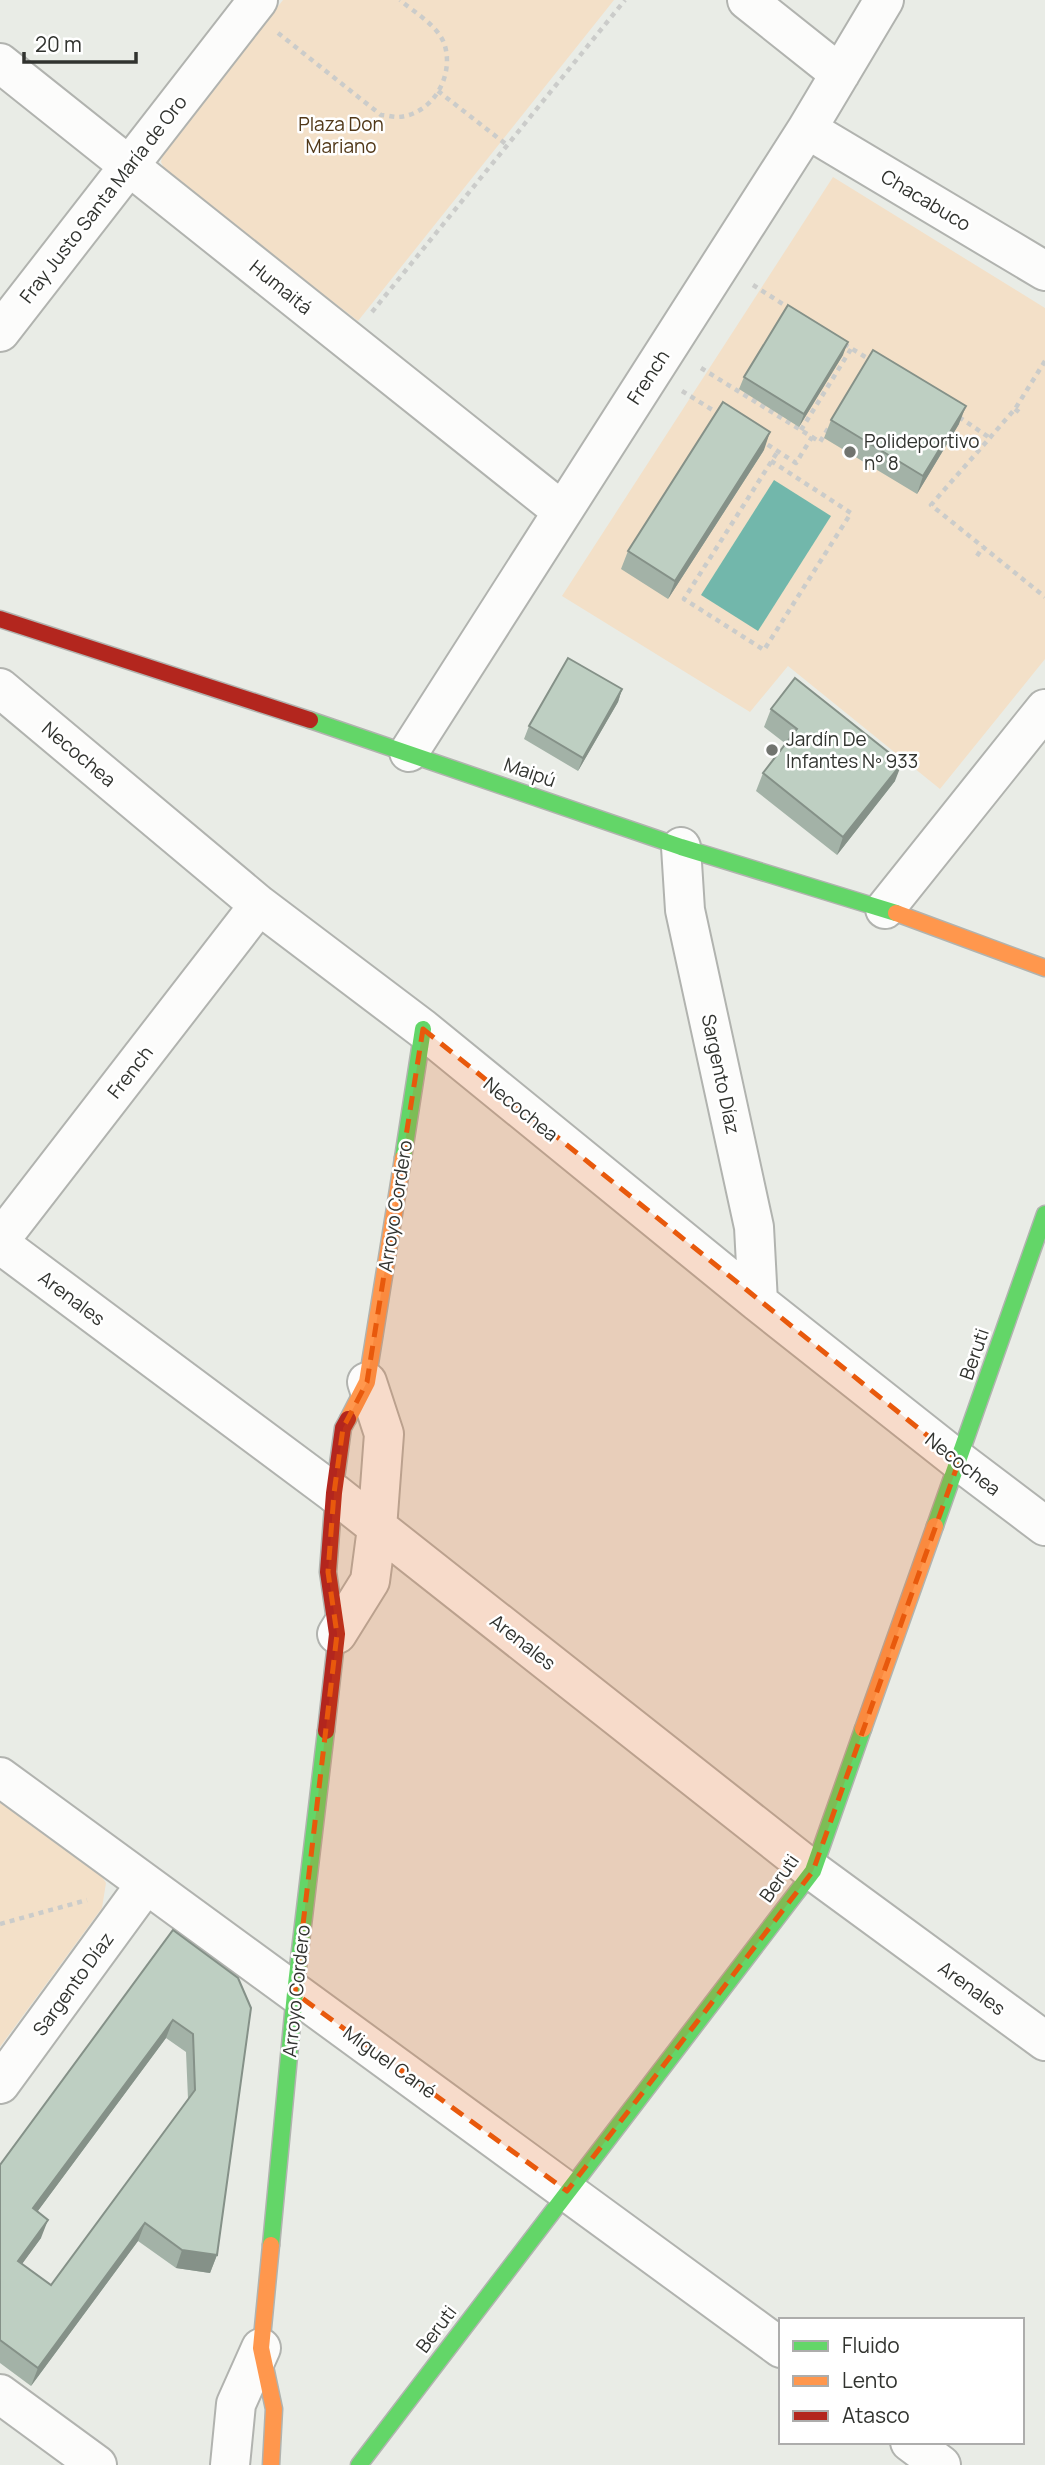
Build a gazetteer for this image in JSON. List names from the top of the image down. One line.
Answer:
{"streets":{"street":["Fray Justo Santa María de Oro","Chacabuco","Humaitá","French","Necochea","Maipú","Sargento Díaz","Arroyo Cordero","Arenales","Beruti","Miguel Cané"]},"crossings":[["Fray Justo Santa María de Oro","Humaitá"],["Chacabuco","French"],["Humaitá","French"],["French","Necochea"],["French","Maipú"],["French","Arenales"],["Necochea","Sargento Díaz"],["Necochea","Arroyo Cordero"],["Necochea","Beruti"],["Maipú","Sargento Díaz"],["Sargento Díaz","Miguel Cané"],["Arroyo Cordero","Arenales"],["Arroyo Cordero","Miguel Cané"],["Arenales","Beruti"],["Beruti","Miguel Cané"]],"parks":["Plaza Don Mariano"],"places":["Polideportivo n° 8","Jardín De Infantes Nº 933"],"legend":["Fluido","Lento","Atasco"],"scale_bar":"20 m"}
